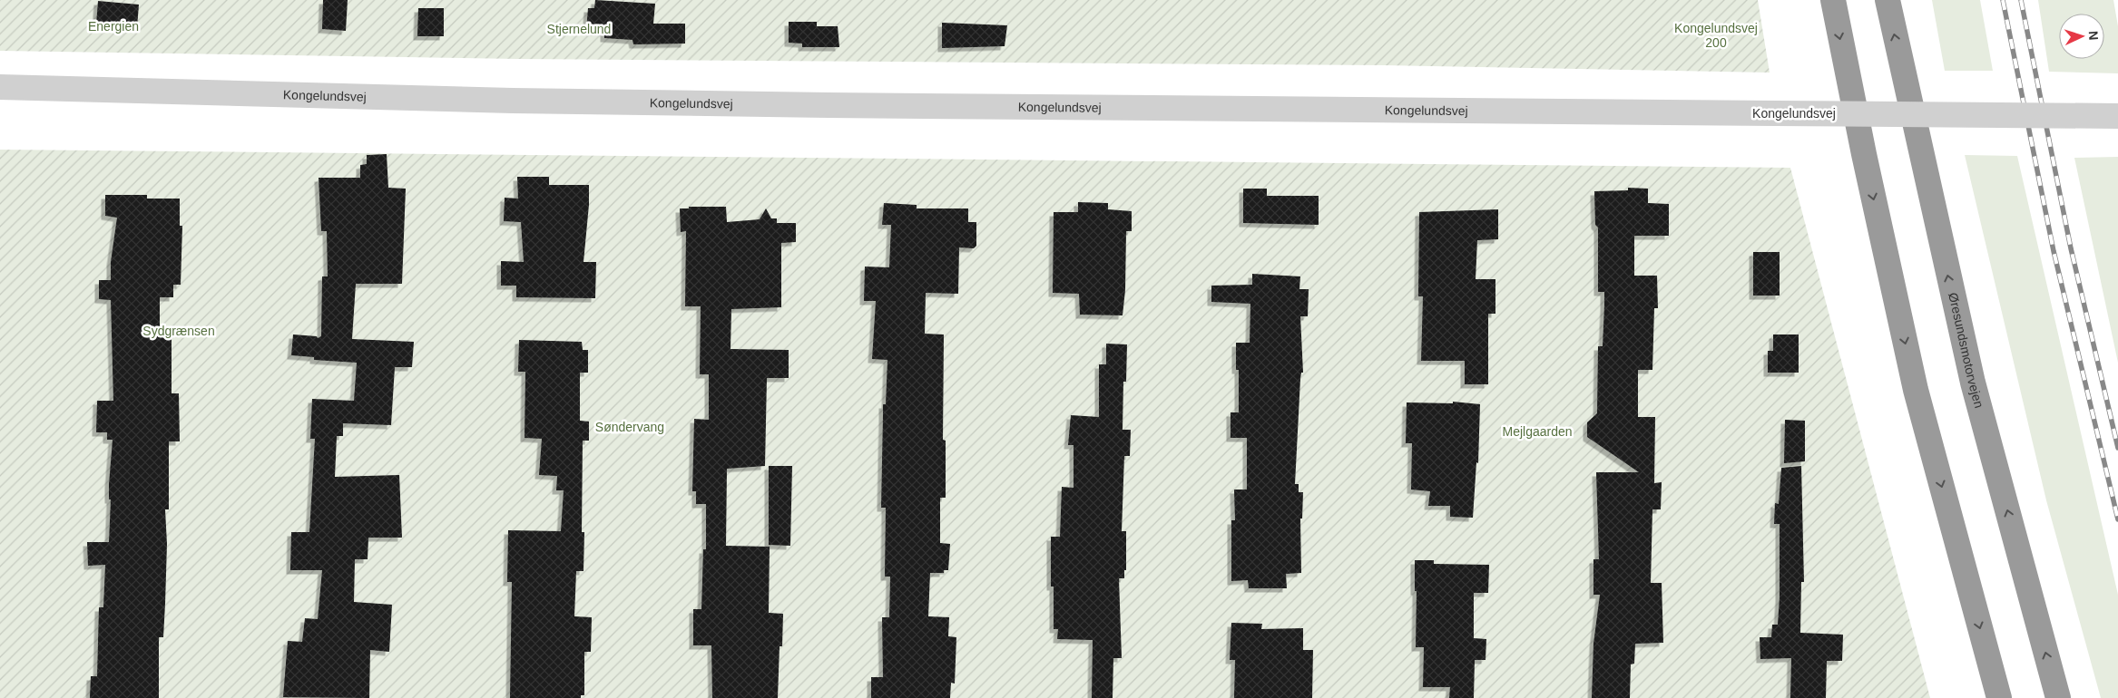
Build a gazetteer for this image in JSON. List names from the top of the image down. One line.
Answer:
{"streets":{"highway":["Øresundsmotorvejen"],"street":["Kongelundsvej"]},"parks":["Energien","Kongelundsvej 200","Stjernelund","Sydgrænsen","Søndervang","Mejlgaarden"],"north":"right"}
